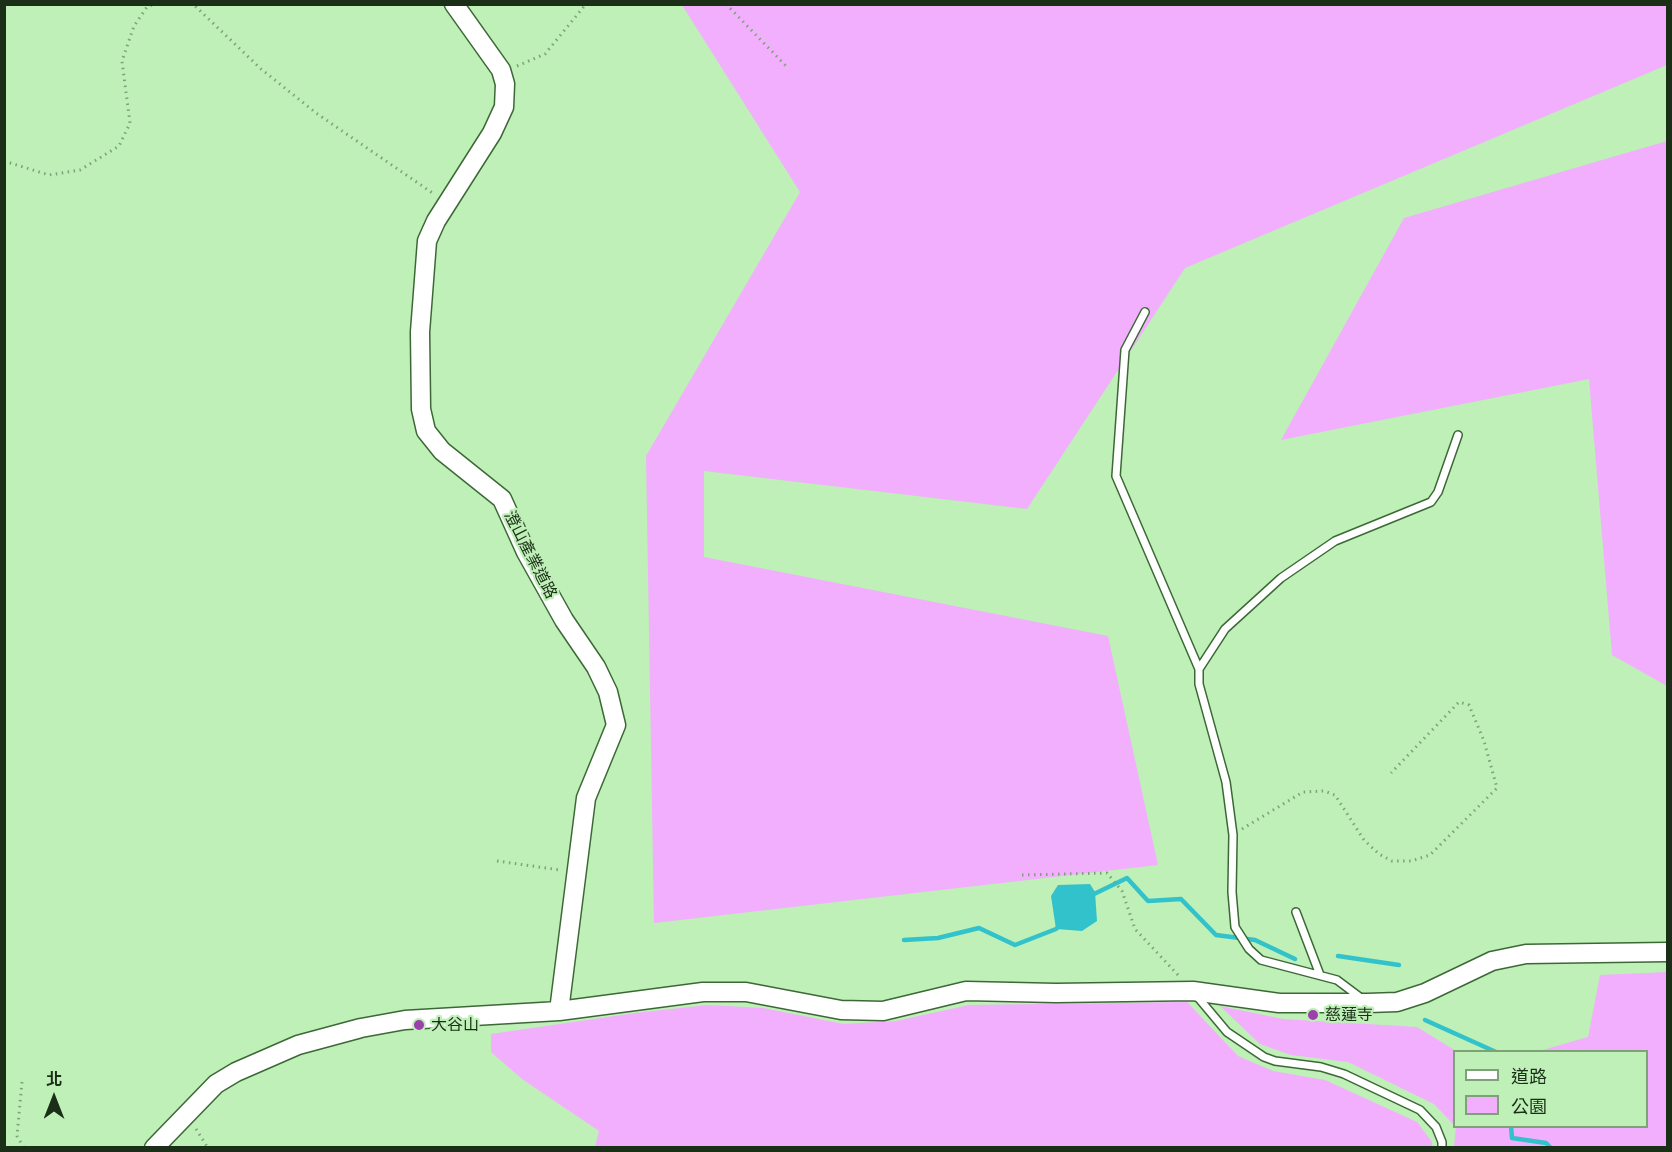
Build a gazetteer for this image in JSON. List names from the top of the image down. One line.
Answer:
{"streets":{"street":["澄山產業道路"]},"places":["慈蓮寺","大谷山"],"legend":["道路","公園"],"north":"top"}
